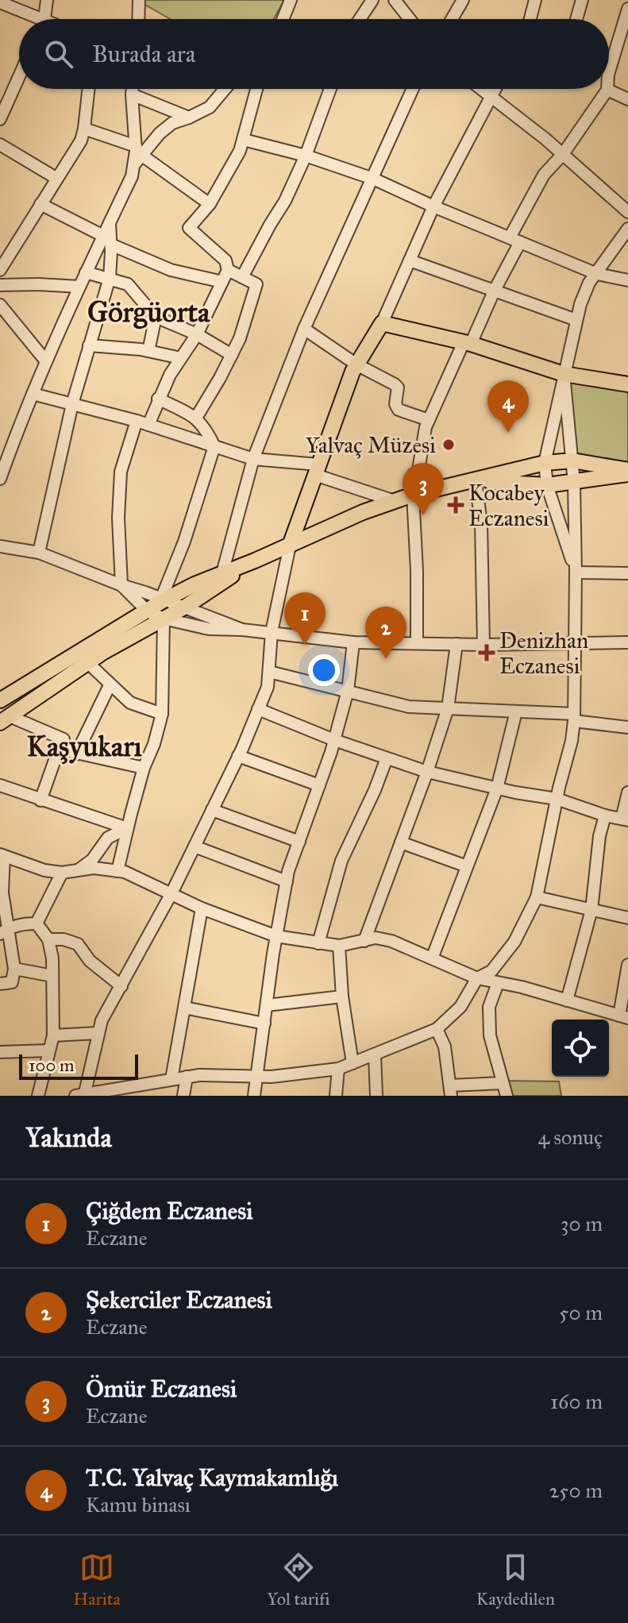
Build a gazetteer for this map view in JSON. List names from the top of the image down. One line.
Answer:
{"districts":["Görgüorta","Kaşyukarı"],"places":{"other":["Yalvaç Müzesi"],"health":["Kocabey Eczanesi","Denizhan Eczanesi"]},"scale_bar":"100 m","page":{"search":"Burada ara","pins":["4","3","1","2"],"scale":"100 m","heading":["Yakında","4 sonuç"],"list":[{"mark":"1","name":"Çiğdem Eczanesi","note":"Eczane","value":"30 m"},{"mark":"2","name":"Şekerciler Eczanesi","note":"Eczane","value":"50 m"},{"mark":"3","name":"Ömür Eczanesi","note":"Eczane","value":"160 m"},{"mark":"4","name":"T.C. Yalvaç Kaymakamlığı","note":"Kamu binası","value":"250 m"}],"nav":["Harita","Yol tarifi","Kaydedilen"]}}
